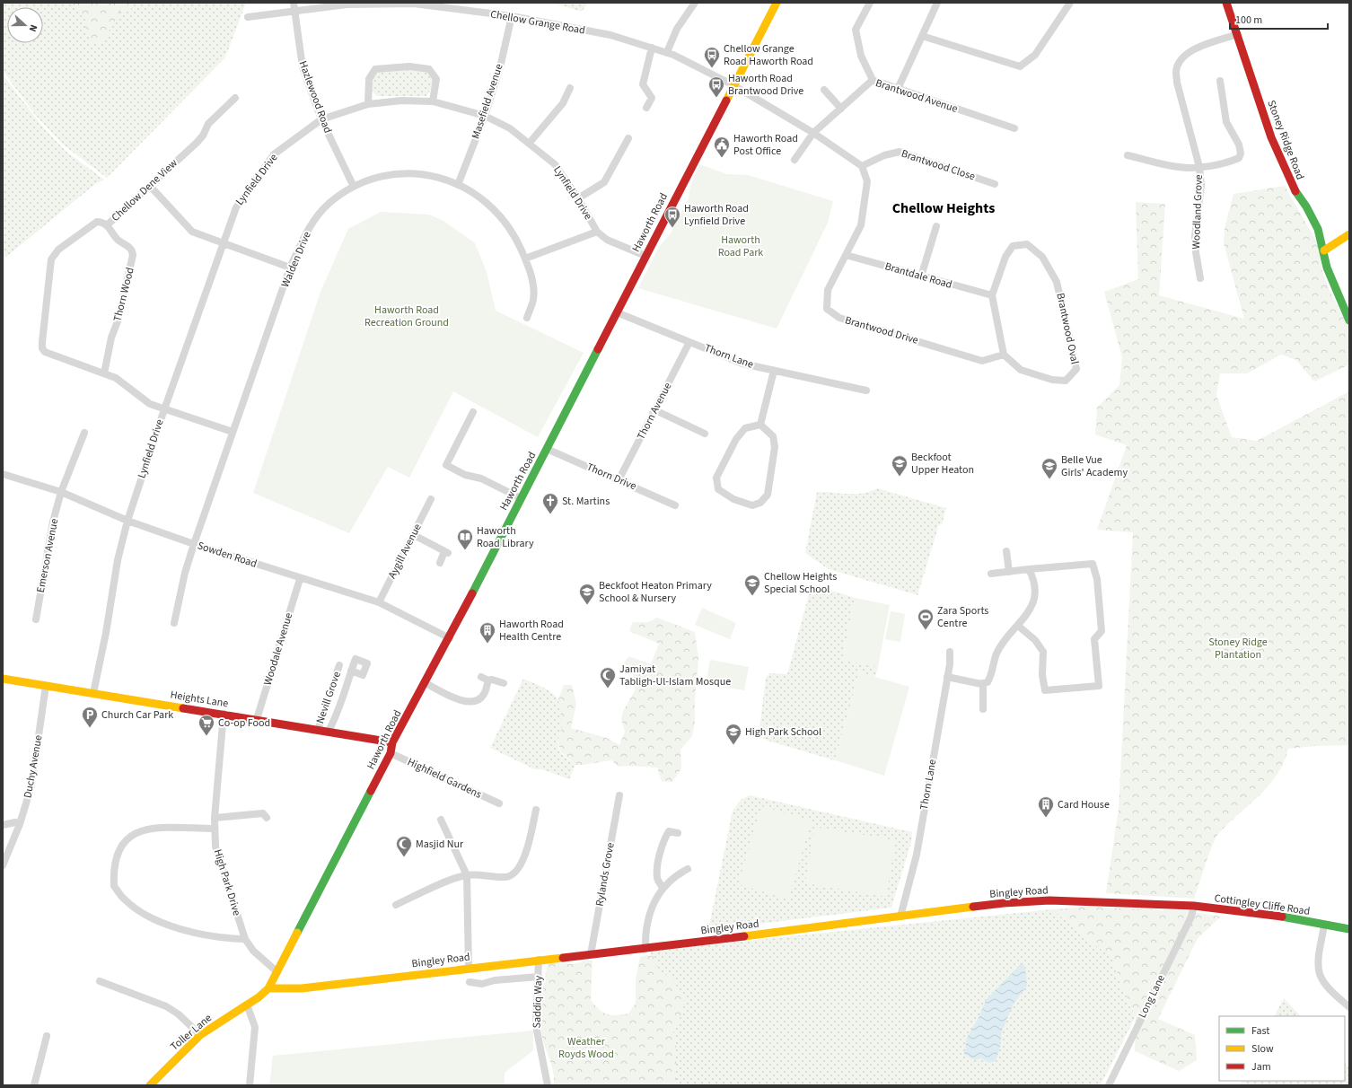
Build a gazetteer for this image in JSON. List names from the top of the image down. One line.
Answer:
{"streets":{"main road":["Stoney Ridge Road","Haworth Road","Heights Lane","Bingley Road","Cottingley Cliffe Road","Toller Lane"],"street":["Chellow Grange Road","Brantwood Avenue","Hazlewood Road","Masefield Avenue","Brantwood Close","Lynfield Drive","Chellow Dene View","Woodland Grove","Walden Drive","Brantdale Road","Thorn Wood","Brantwood Oval","Brantwood Drive","Thorn Lane","Thorn Avenue","Thorn Drive","Aygill Avenue","Sowden Road","Emerson Avenue","Woodale Avenue","Nevill Grove","Duchy Avenue","Highfield Gardens","Rylands Grove","High Park Drive","Long Lane","Saddiq Way"]},"crossings":[["Chellow Grange Road","Hazlewood Road"],["Chellow Grange Road","Masefield Avenue"],["Chellow Grange Road","Haworth Road"],["Hazlewood Road","Lynfield Drive"],["Hazlewood Road","Walden Drive"],["Masefield Avenue","Lynfield Drive"],["Masefield Avenue","Walden Drive"],["Stoney Ridge Road","Woodland Grove"],["Brantwood Close","Brantwood Drive"],["Lynfield Drive","Haworth Road"],["Lynfield Drive","Sowden Road"],["Lynfield Drive","Heights Lane"],["Chellow Dene View","Thorn Wood"],["Haworth Road","Thorn Lane"],["Haworth Road","Thorn Drive"],["Haworth Road","Sowden Road"],["Haworth Road","Heights Lane"],["Haworth Road","Highfield Gardens"],["Haworth Road","High Park Drive"],["Haworth Road","Bingley Road"],["Haworth Road","Toller Lane"],["Walden Drive","Sowden Road"],["Brantdale Road","Brantwood Oval"],["Brantdale Road","Brantwood Drive"],["Brantwood Oval","Brantwood Drive"],["Thorn Lane","Thorn Avenue"],["Thorn Lane","Bingley Road"],["Thorn Avenue","Thorn Drive"],["Aygill Avenue","Sowden Road"],["Sowden Road","Emerson Avenue"],["Sowden Road","Woodale Avenue"],["Woodale Avenue","Heights Lane"],["Nevill Grove","Heights Lane"],["Heights Lane","Duchy Avenue"],["Heights Lane","High Park Drive"],["Rylands Grove","Bingley Road"],["Bingley Road","Cottingley Cliffe Road"],["Bingley Road","Long Lane"],["Bingley Road","Saddiq Way"],["Bingley Road","Toller Lane"],["Cottingley Cliffe Road","Long Lane"]],"districts":["Chellow Heights"],"parks":["Haworth Road Park","Haworth Road Recreation Ground","Stoney Ridge Plantation","Weather Royds Wood"],"places":{"bus stop":["Chellow Grange Road Haworth Road","Haworth Road Brantwood Drive","Haworth Road Lynfield Drive"],"public building":["Haworth Road Post Office"],"school or university":["Beckfoot Upper Heaton","Belle Vue Girls' Academy","Chellow Heights Special School","Beckfoot Heaton Primary School & Nursery","High Park School"],"church":["St. Martins"],"library":["Haworth Road Library"],"sports":["Zara Sports Centre"],"building":["Haworth Road Health Centre","Card House"],"mosque":["Jamiyat Tabligh-Ul-Islam Mosque","Masjid Nur"],"parking":["Church Car Park"],"supermarket":["Co-op Food"]},"legend":["Fast","Slow","Jam"],"scale_bar":"100 m","north":"right"}
